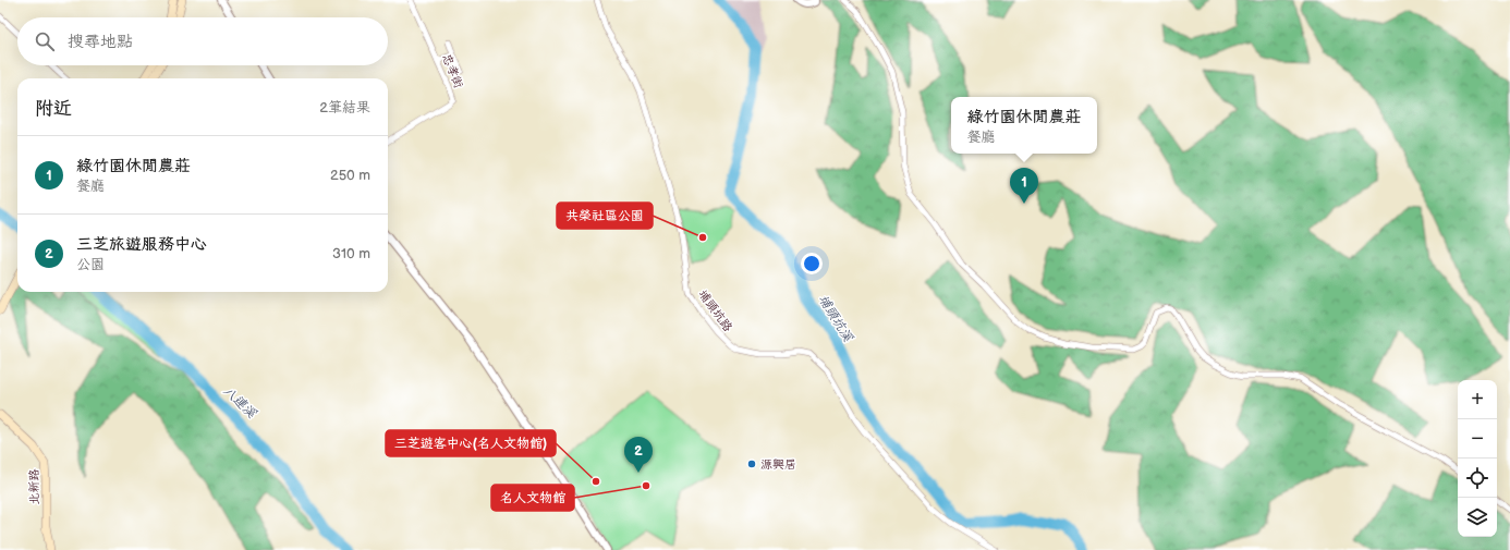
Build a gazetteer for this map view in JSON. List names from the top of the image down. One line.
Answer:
{"streets":{"main road":["北新路"],"street":["忠孝街","埔頭坑路"]},"water":["埔頭坑溪","八連溪"],"places":["共榮社區公園","源興居","三芝遊客中心(名人文物館)","名人文物館"],"page":{"search":"搜尋地點","heading":["附近","2筆結果"],"popup":["綠竹園休閒農莊","餐廳"],"list":[{"mark":"1","name":"綠竹園休閒農莊","note":"餐廳","value":"250 m"},{"mark":"2","name":"三芝旅遊服務中心","note":"公園","value":"310 m"}],"pins":["1","2"],"map_buttons":["+","−"]}}
